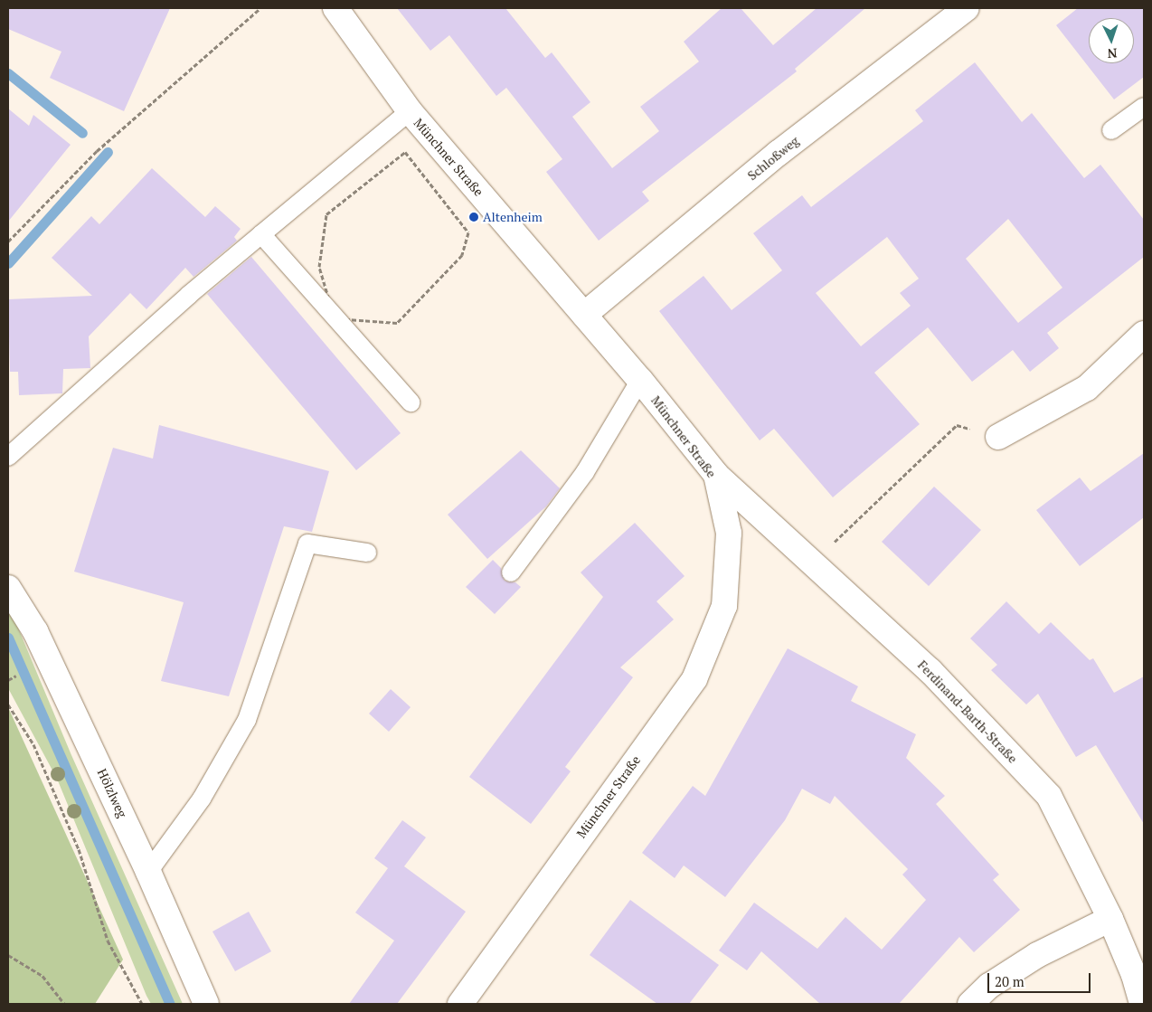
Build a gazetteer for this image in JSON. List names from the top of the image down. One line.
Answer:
{"streets":{"street":["Münchner Straße","Schloßweg","Ferdinand-Barth-Straße","Hölzlweg"]},"crossings":[["Münchner Straße","Schloßweg"],["Münchner Straße","Ferdinand-Barth-Straße"]],"places":["Altenheim"],"scale_bar":"20 m","north":"bottom"}
